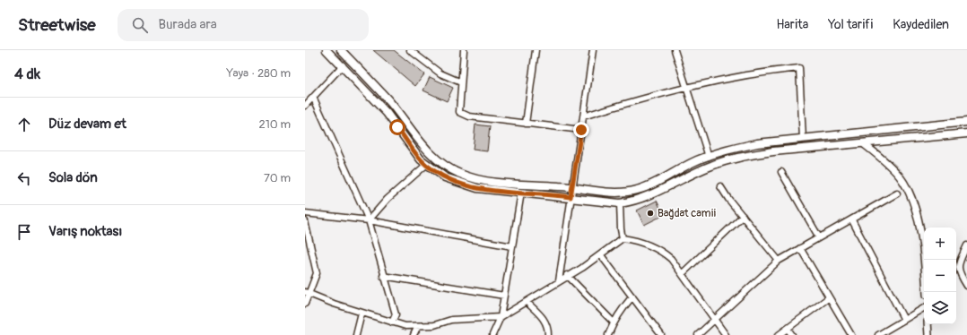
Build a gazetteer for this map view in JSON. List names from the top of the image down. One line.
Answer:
{"places":["Bağdat camii"],"page":{"header":"Streetwise","search":"Burada ara","nav":["Harita","Yol tarifi","Kaydedilen"],"heading":["4 dk","Yaya · 280 m"],"list":[["Düz devam et","210 m"],["Sola dön","70 m"],"Varış noktası"],"map_buttons":["+","−"]}}
